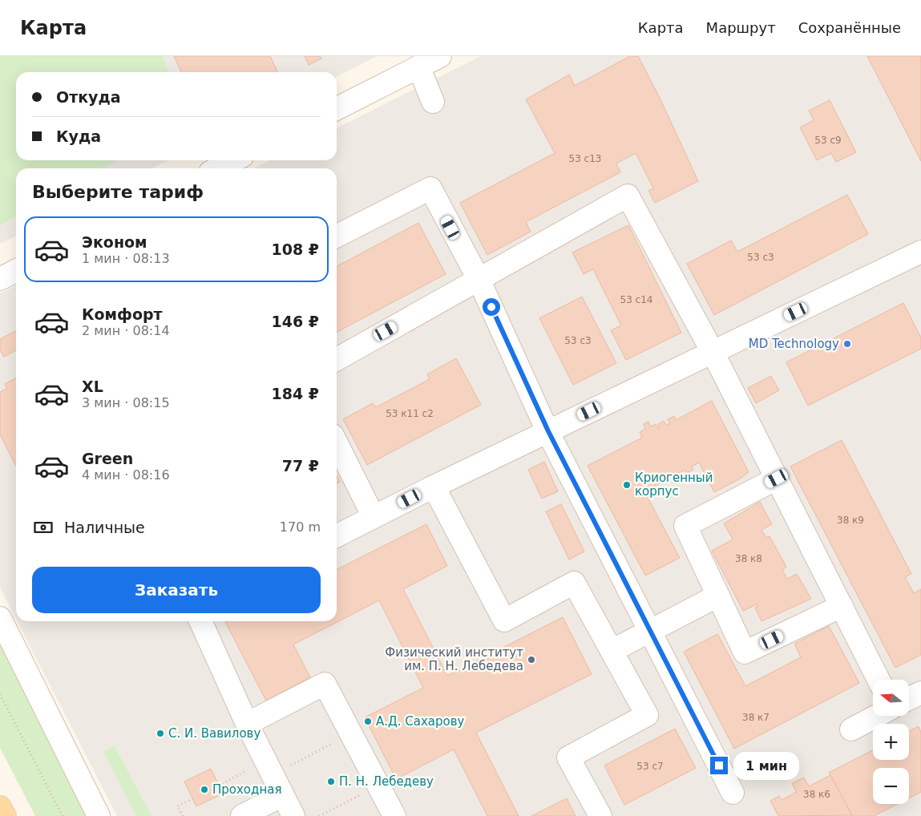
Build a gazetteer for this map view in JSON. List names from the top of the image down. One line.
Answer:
{"places":["MD Technology","Криогенный корпус","Физический институт им. П. Н. Лебедева","А.Д. Сахарову","С. И. Вавилову","П. Н. Лебедеву","Проходная"],"house_numbers":["53 с9","53 с13","53 с3","53 с14","53 с3","53 к11 с2","38 к9","38 к8","38 к7","53 с7","38 к6"],"north":"left","page":{"header":"Карта","nav":["Карта","Маршрут","Сохранённые"],"banner":["Откуда","Куда"],"heading":"Выберите тариф","list":[{"name":"Эконом","note":"1 мин · 08:13","value":"108 ₽"},{"name":"Комфорт","note":"2 мин · 08:14","value":"146 ₽"},{"name":"XL","note":"3 мин · 08:15","value":"184 ₽"},{"name":"Green","note":"4 мин · 08:16","value":"77 ₽"}],"pay":["Наличные","170 m"],"buttons":"Заказать","map_buttons":["+","−"],"bubble":"1 мин"}}
